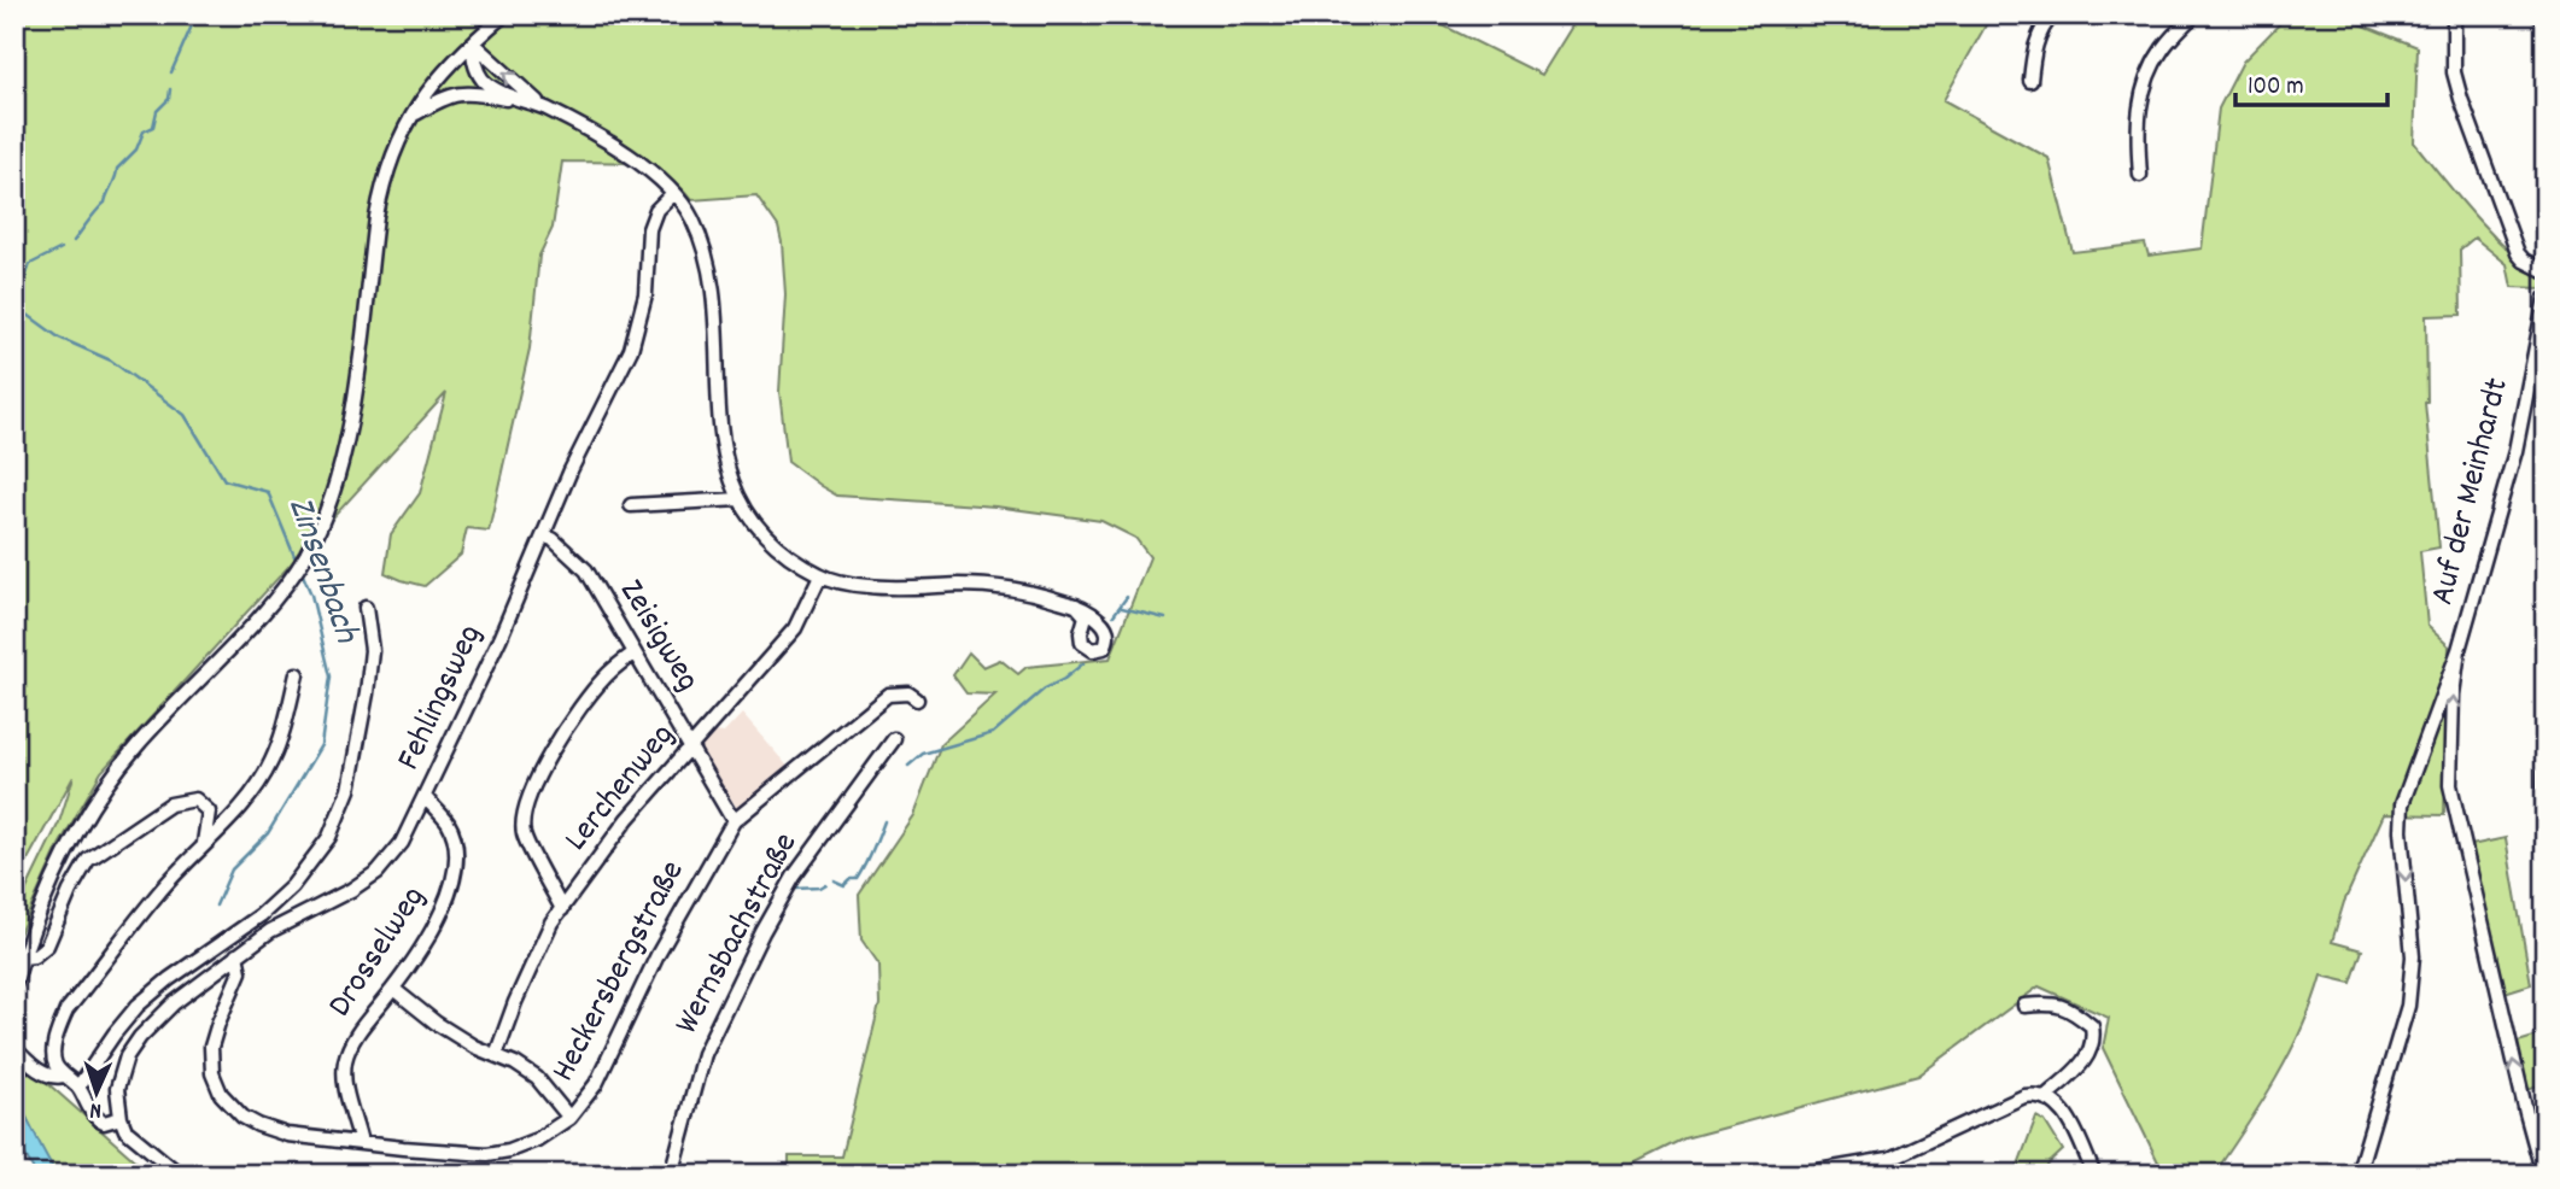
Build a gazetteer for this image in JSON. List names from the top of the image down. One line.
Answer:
{"streets":{"street":["Auf der Meinhardt","Zeisigweg","Fehlingsweg","Lerchenweg","Wernsbachstraße","Drosselweg","Heckersbergstraße"]},"crossings":[["Zeisigweg","Fehlingsweg"],["Zeisigweg","Lerchenweg"],["Zeisigweg","Heckersbergstraße"],["Fehlingsweg","Drosselweg"],["Fehlingsweg","Heckersbergstraße"],["Drosselweg","Heckersbergstraße"]],"water":["Zinsenbach"],"scale_bar":"100 m","north":"bottom"}
